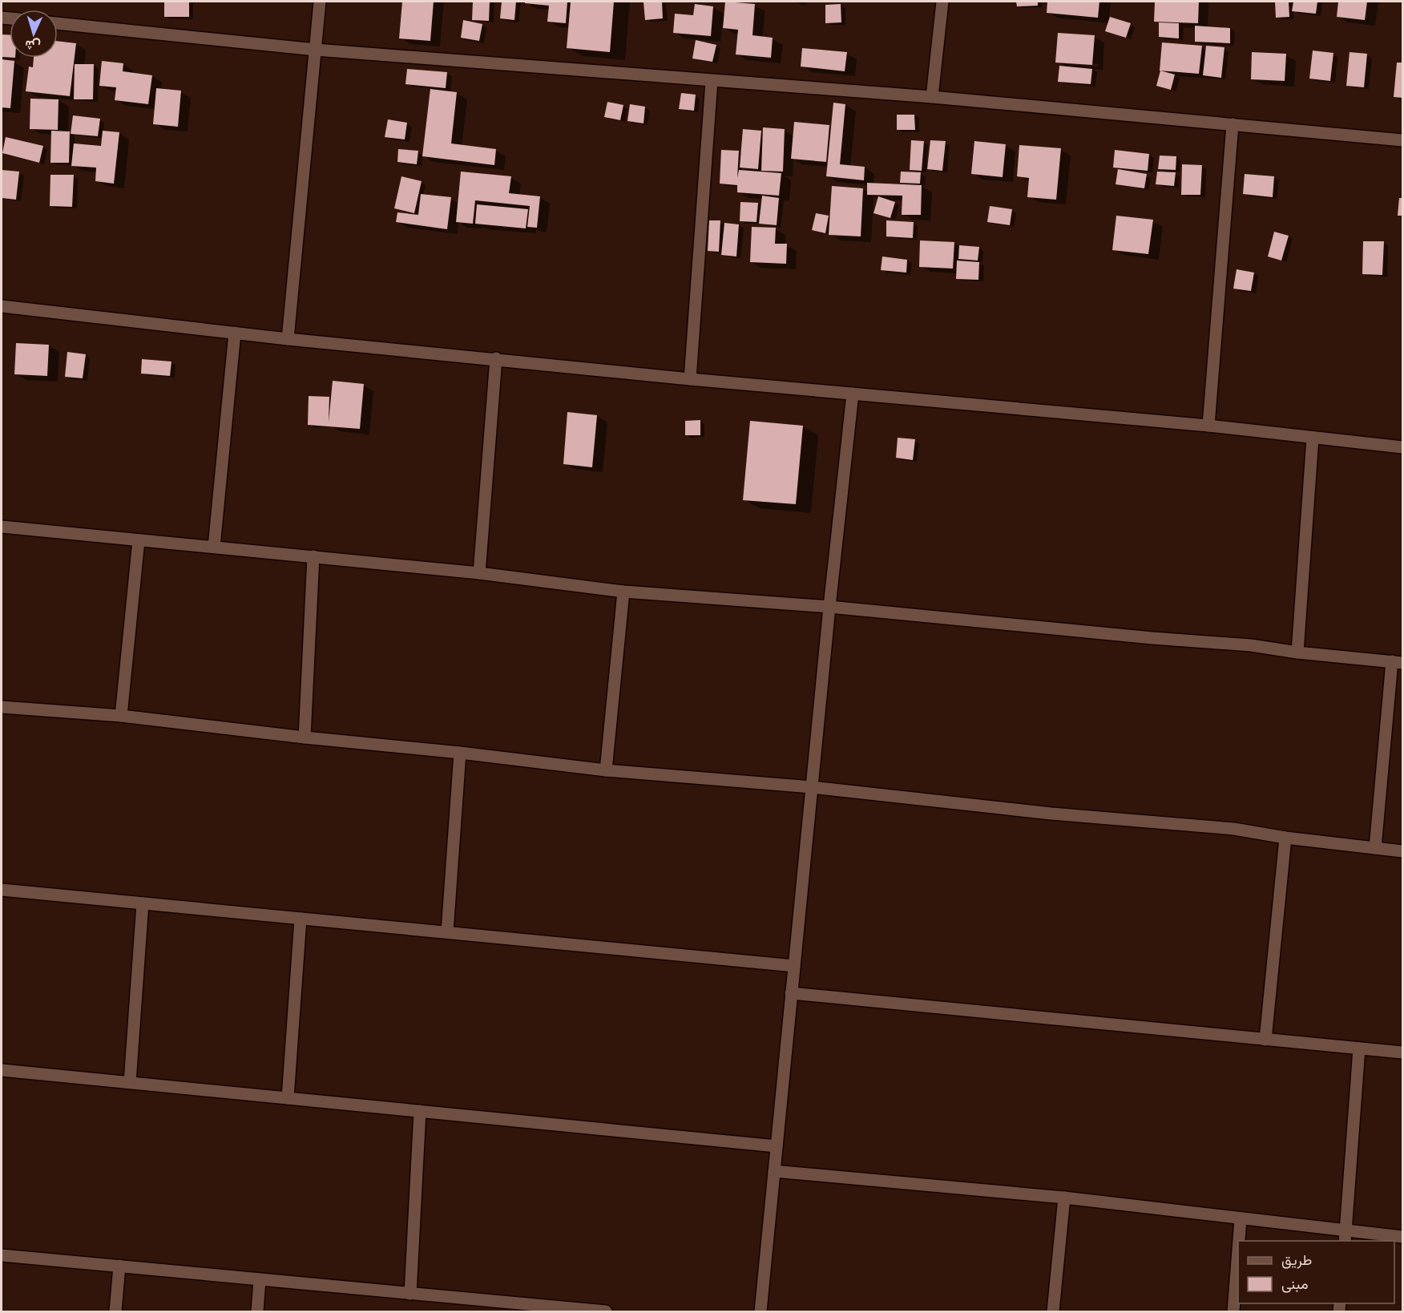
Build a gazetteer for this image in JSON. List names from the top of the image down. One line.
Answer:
{"legend":["طريق","مبنى"],"north":"bottom"}
